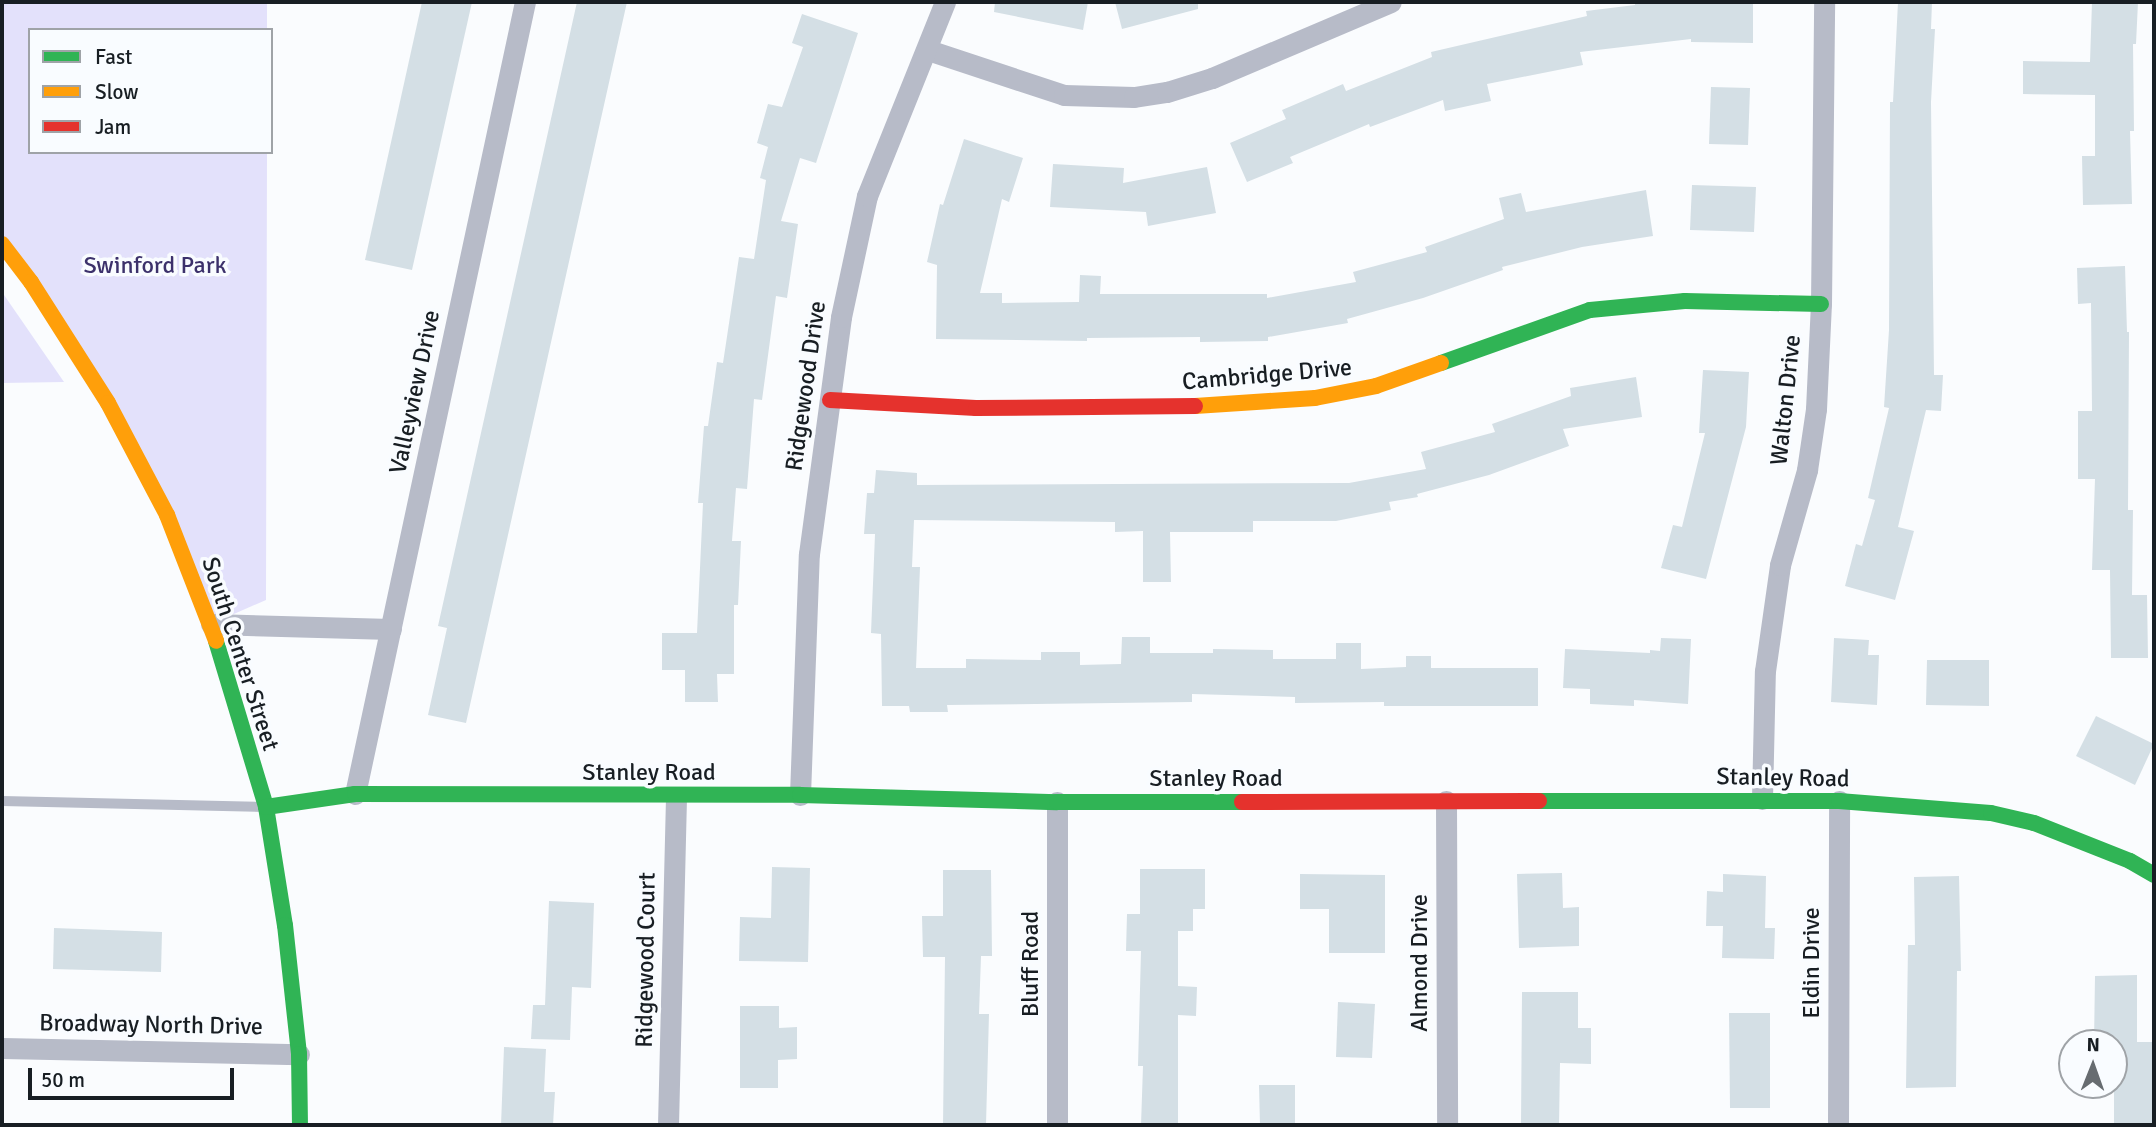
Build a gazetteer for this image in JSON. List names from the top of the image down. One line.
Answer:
{"streets":{"street":["Cambridge Drive","Ridgewood Drive","Valleyview Drive","Walton Drive","South Center Street","Stanley Road","Ridgewood Court","Almond Drive","Eldin Drive","Bluff Road","Broadway North Drive"]},"crossings":[["Cambridge Drive","Ridgewood Drive"],["Cambridge Drive","Walton Drive"],["Ridgewood Drive","Stanley Road"],["Valleyview Drive","Stanley Road"],["Walton Drive","Stanley Road"],["South Center Street","Stanley Road"],["South Center Street","Broadway North Drive"],["Stanley Road","Ridgewood Court"],["Stanley Road","Almond Drive"],["Stanley Road","Eldin Drive"],["Stanley Road","Bluff Road"]],"parks":["Swinford Park"],"legend":["Fast","Slow","Jam"],"scale_bar":"50 m","north":"top"}
